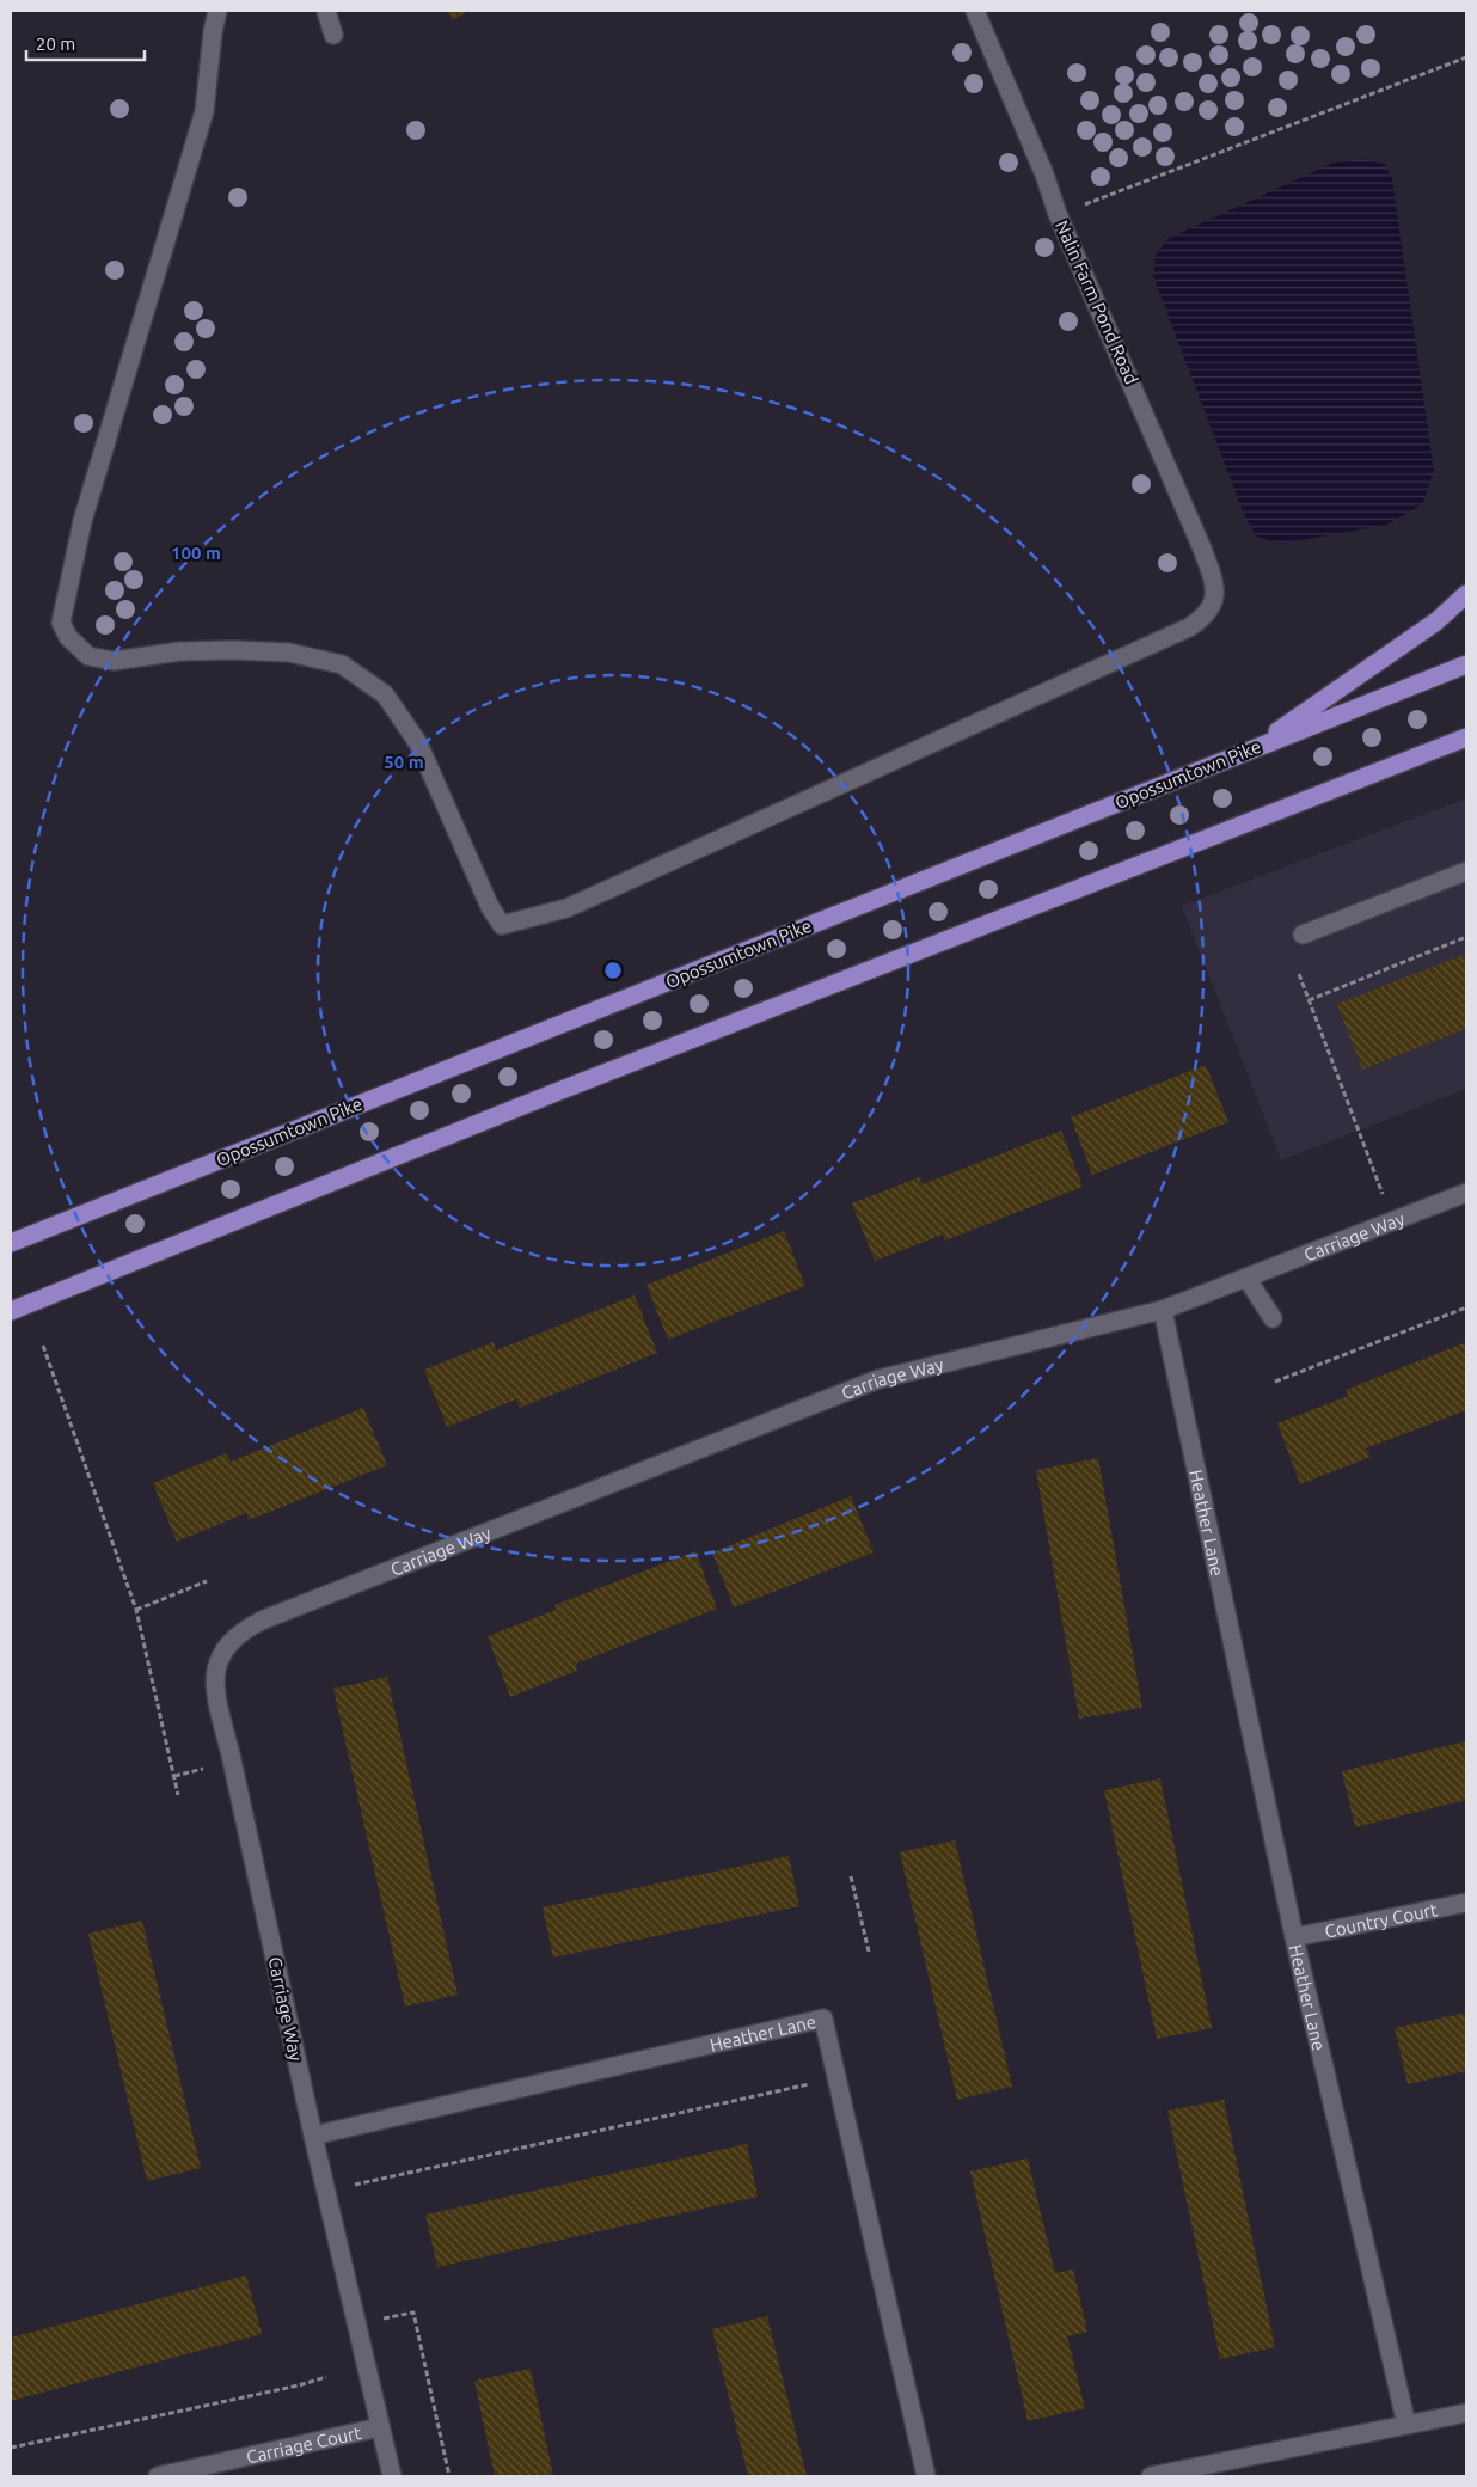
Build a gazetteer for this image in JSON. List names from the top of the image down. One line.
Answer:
{"streets":{"main road":["Opossumtown Pike"],"street":["Nalin Farm Pond Road","Carriage Way","Heather Lane","Country Court","Carriage Court"]},"crossings":[["Carriage Way","Heather Lane"],["Carriage Way","Carriage Court"],["Heather Lane","Country Court"]],"scale_bar":"20 m","rings":["100 m","50 m"]}
